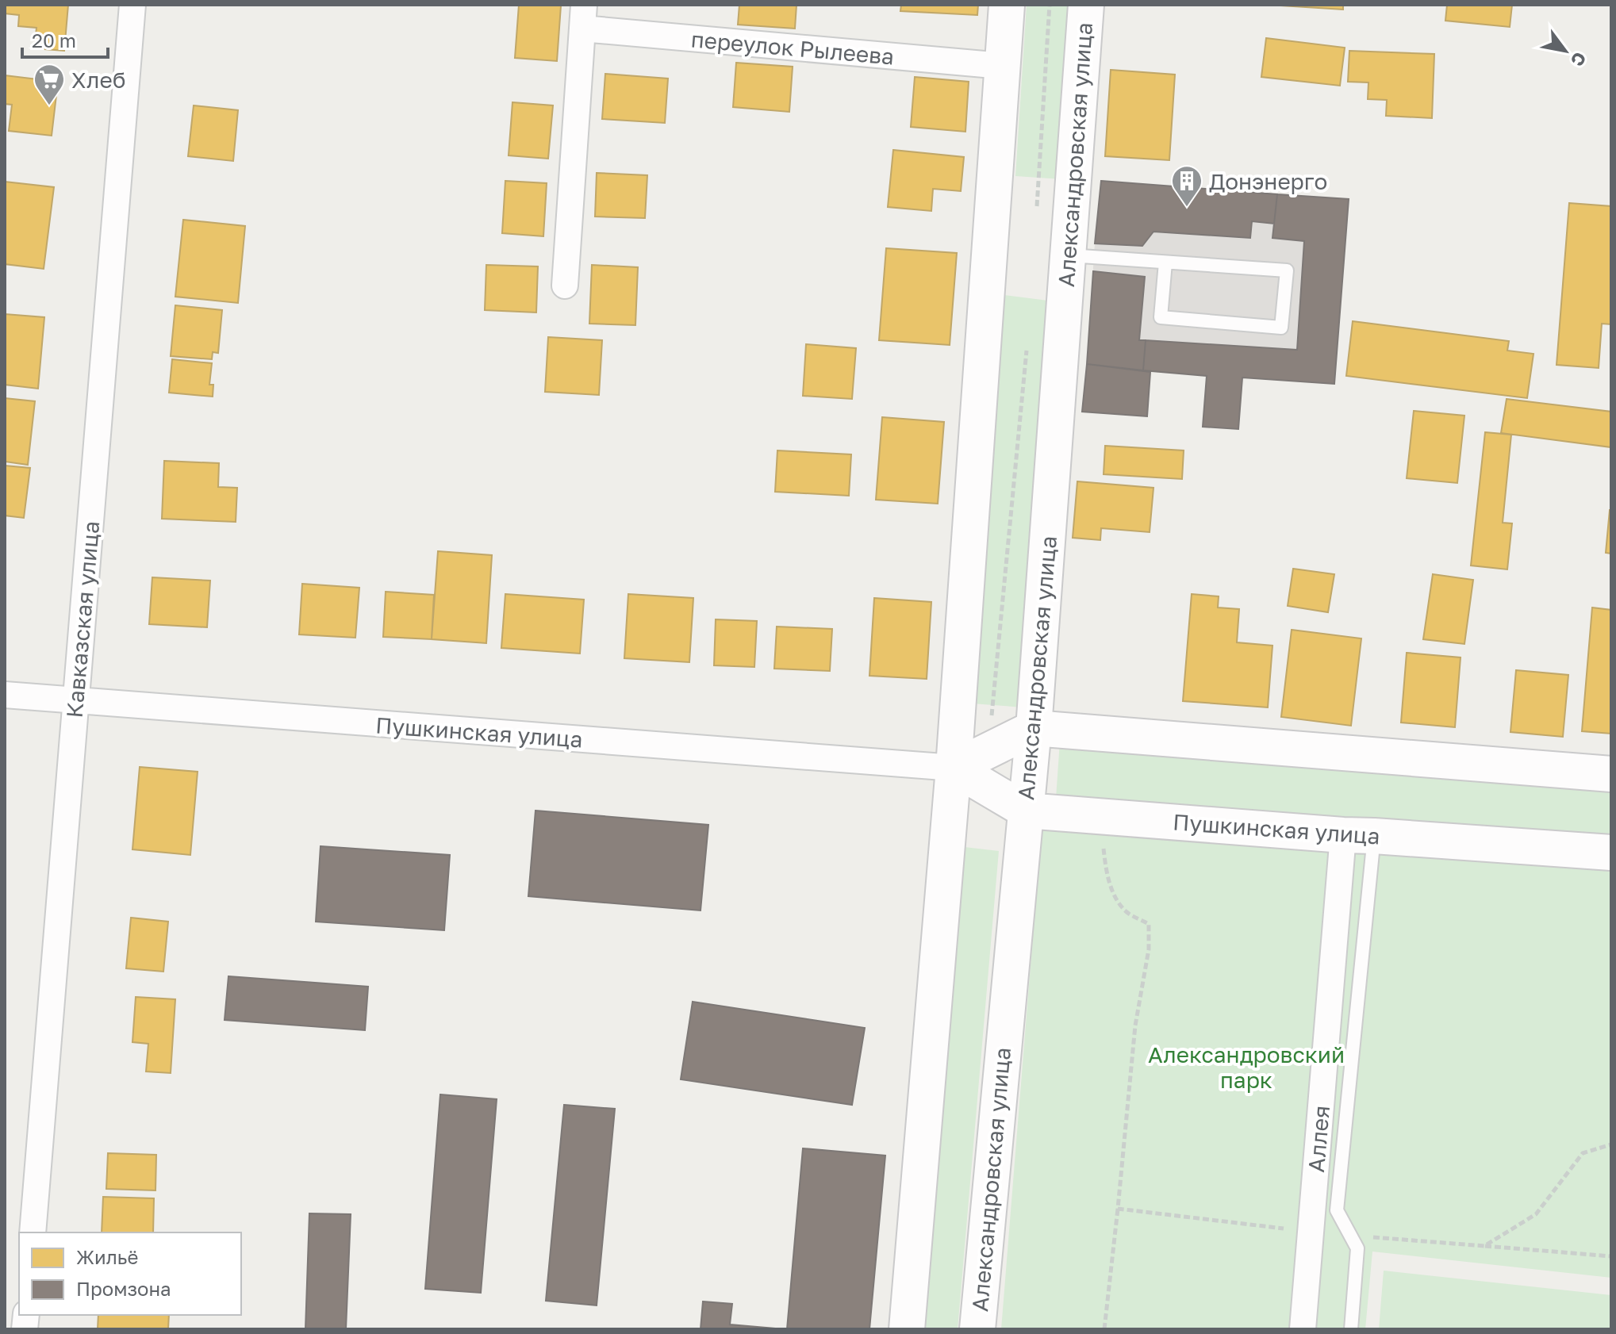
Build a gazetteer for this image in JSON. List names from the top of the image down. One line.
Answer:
{"streets":{"street":["переулок Рылеева","Александровская улица","Кавказская улица","Пушкинская улица","Аллея"]},"crossings":[["Александровская улица","Пушкинская улица"],["Кавказская улица","Пушкинская улица"],["Пушкинская улица","Аллея"]],"parks":["Александровский парк"],"places":{"supermarket":["Хлеб"],"building":["Донэнерго"]},"legend":["Жильё","Промзона"],"scale_bar":"20 m","north":"bottom right"}
